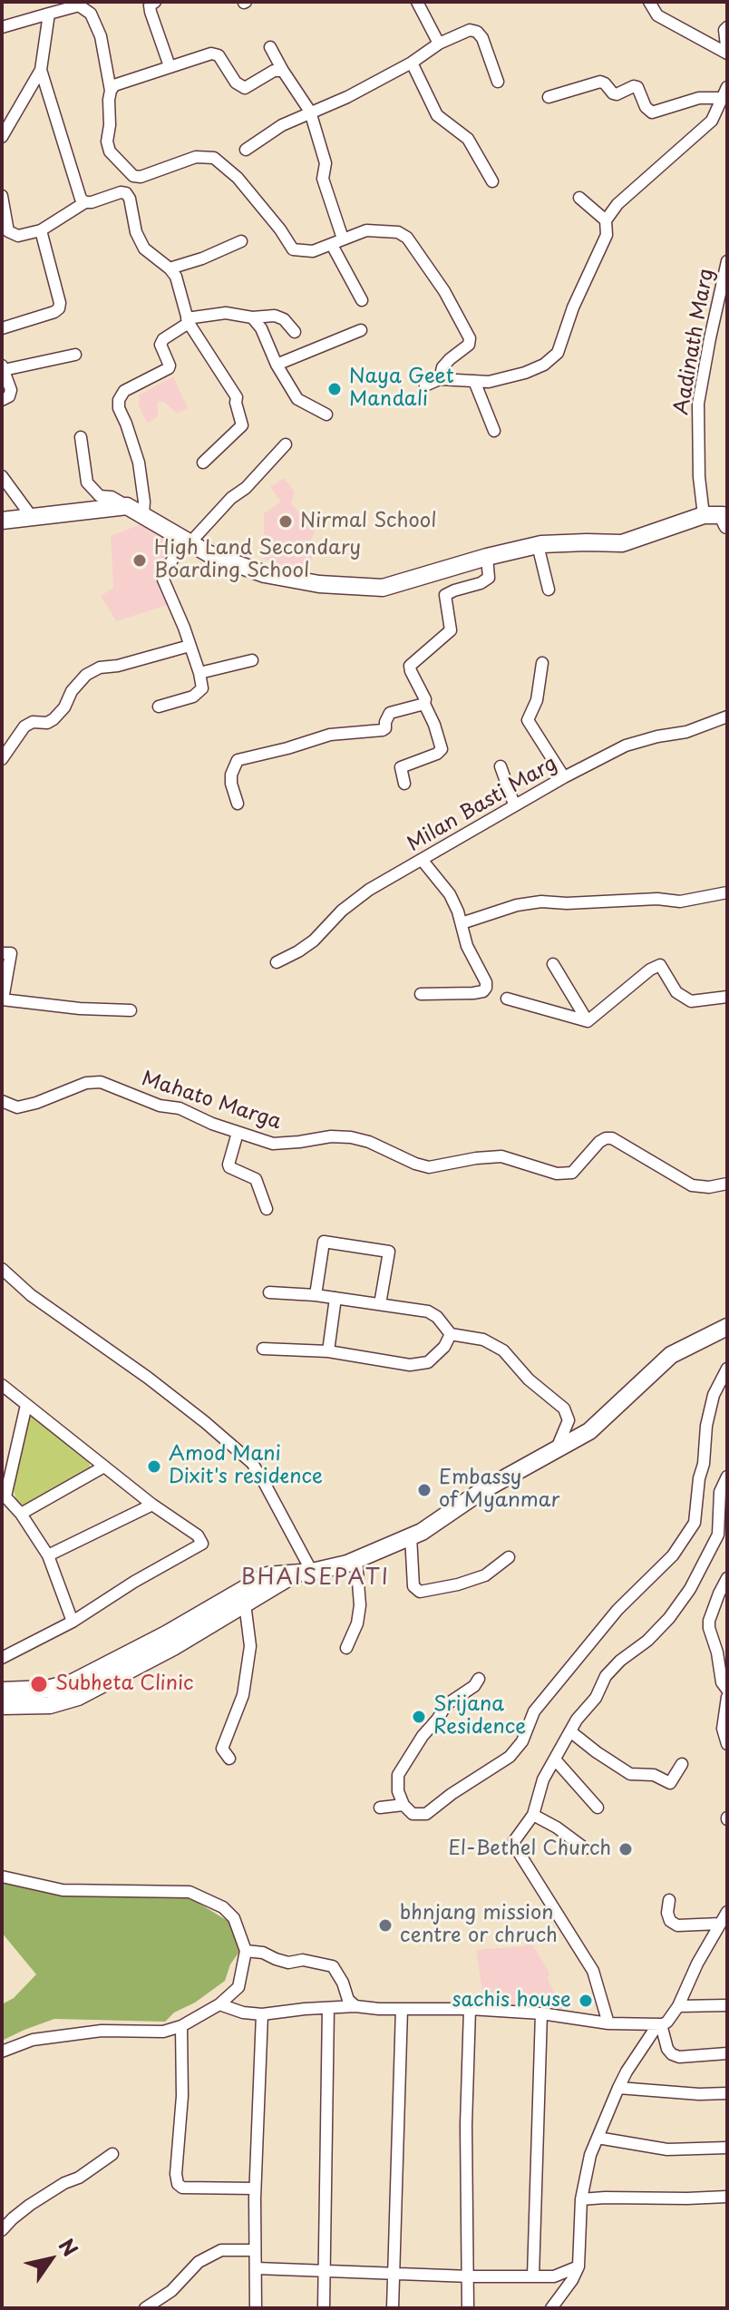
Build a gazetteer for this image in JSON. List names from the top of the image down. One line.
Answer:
{"streets":{"street":["Aadinath Marg","Milan Basti Marg","Mahato Marga"]},"districts":["BHAISEPATI"],"places":["Naya Geet Mandali","Nirmal School","High Land Secondary Boarding School","Amod Mani Dixit's residence","Embassy of Myanmar","Subheta Clinic","Srijana Residence","El-Bethel Church","bhnjang mission centre or chruch","sachis house"],"north":"top right"}
